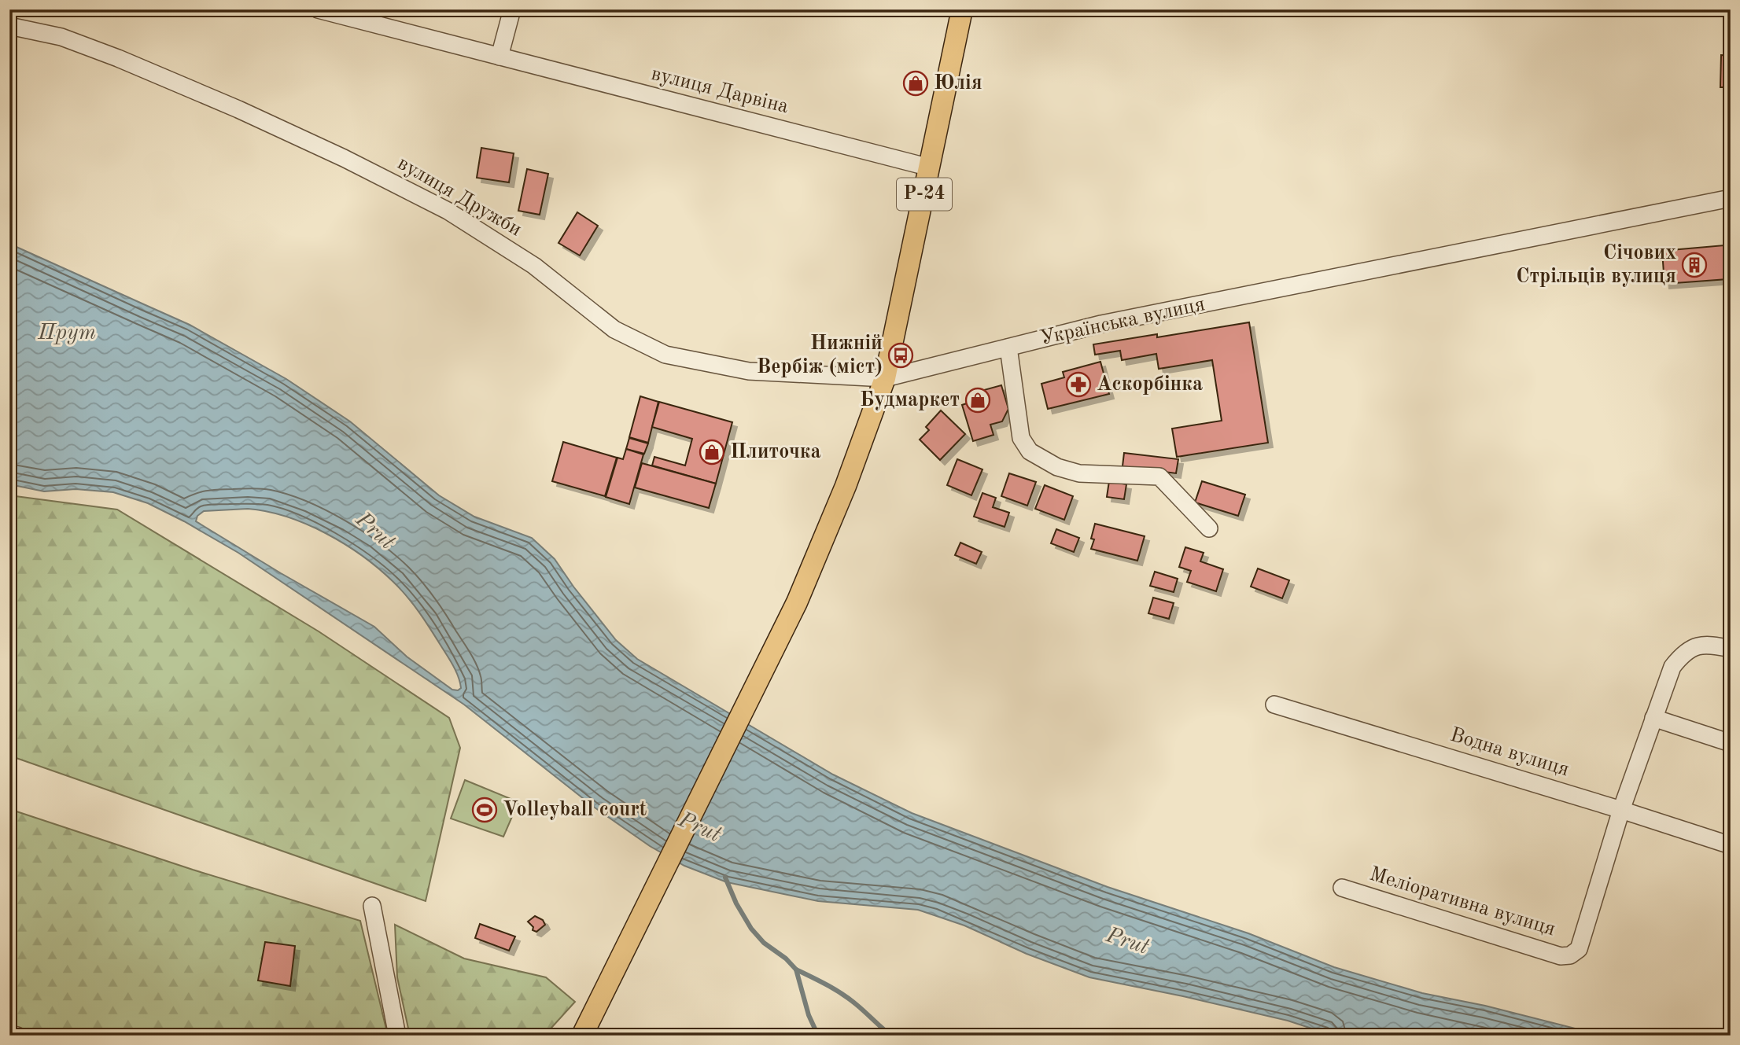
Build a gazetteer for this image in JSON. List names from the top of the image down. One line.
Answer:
{"streets":{"main road":["Р-24"],"street":["вулиця Дарвіна","вулиця Дружби","Українська вулиця","Водна вулиця","Меліоративна вулиця"]},"crossings":[["вулиця Дарвіна","Р-24"],["Р-24","вулиця Дружби"],["Р-24","Українська вулиця"],["вулиця Дружби","Українська вулиця"],["Водна вулиця","Меліоративна вулиця"]],"water":["Прут","Prut"],"places":{"shop":["Юлія","Будмаркет","Плиточка"],"building":["Січових Стрільців вулиця"],"bus stop":["Нижній Вербіж (міст)"],"pharmacy":["Аскорбінка"],"sports":["Volleyball court"]}}
